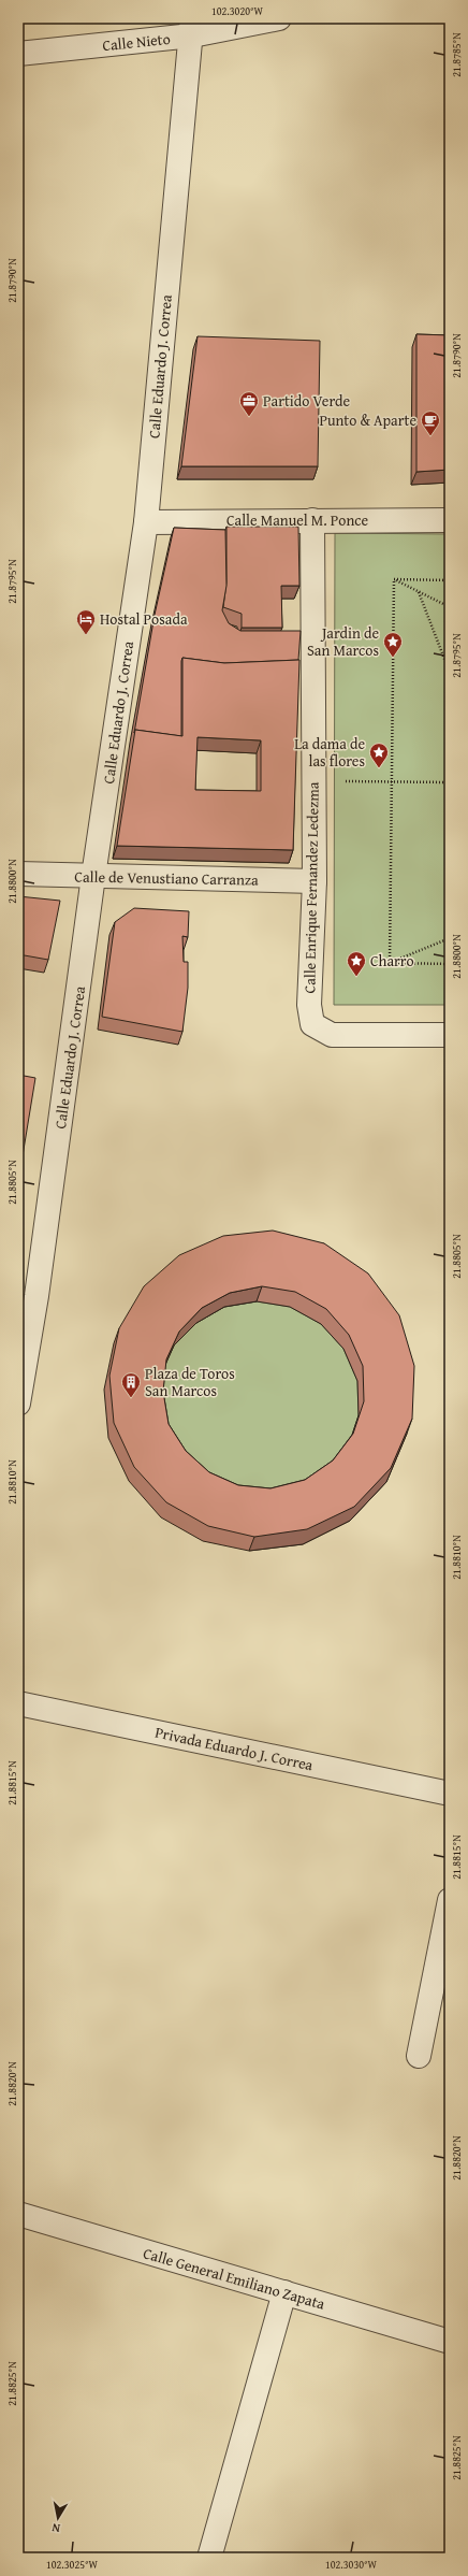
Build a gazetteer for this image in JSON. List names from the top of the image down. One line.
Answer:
{"streets":{"street":["Calle Nieto","Calle Eduardo J. Correa","Calle Manuel M. Ponce","Calle de Venustiano Carranza","Calle Enrique Fernandez Ledezma","Privada Eduardo J. Correa","Calle General Emiliano Zapata"]},"crossings":[["Calle Nieto","Calle Eduardo J. Correa"],["Calle Eduardo J. Correa","Calle Manuel M. Ponce"],["Calle Eduardo J. Correa","Calle de Venustiano Carranza"],["Calle Manuel M. Ponce","Calle Enrique Fernandez Ledezma"],["Calle de Venustiano Carranza","Calle Enrique Fernandez Ledezma"]],"places":{"office":["Partido Verde"],"cafe":["Punto & Aparte"],"hotel":["Hostal Posada"],"place":["Jardin de San Marcos","La dama de las flores","Charro"],"building":["Plaza de Toros San Marcos"]},"north":"bottom","coordinates":["102.3020°W","21.8785°N","21.8790°N","21.8795°N","21.8800°N","21.8805°N","21.8810°N","21.8815°N","21.8820°N","21.8825°N","102.3025°W","102.3030°W"]}
